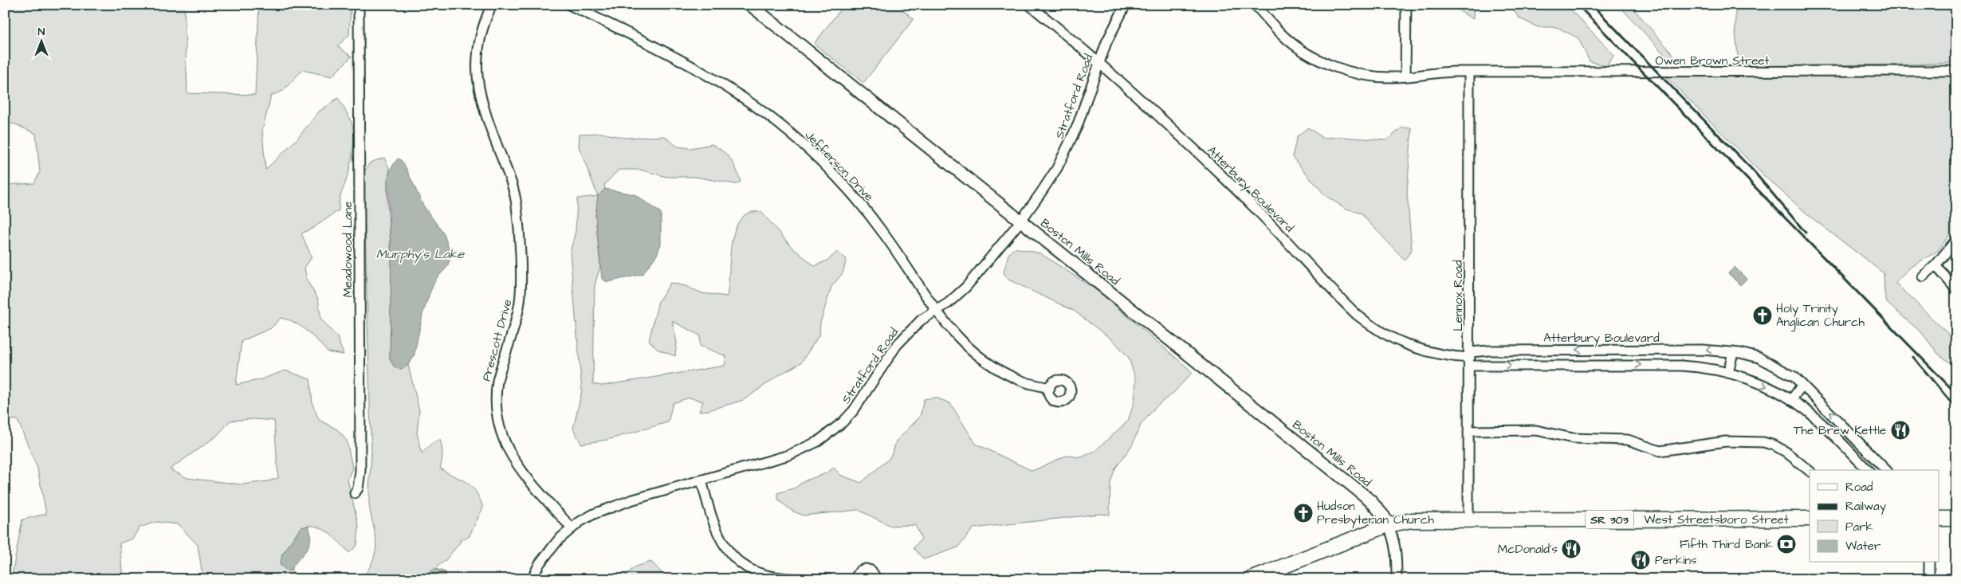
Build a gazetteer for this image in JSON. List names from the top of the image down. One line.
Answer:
{"streets":{"main road":["SR 303","West Streetsboro Street"],"street":["Owen Brown Street","Stratford Road","Jefferson Drive","Atterbury Boulevard","Meadowood Lane","Boston Mills Road","Lennox Road","Prescott Drive"]},"crossings":[["Owen Brown Street","Lennox Road"],["Stratford Road","Jefferson Drive"],["Stratford Road","Atterbury Boulevard"],["Stratford Road","Boston Mills Road"],["Stratford Road","Prescott Drive"],["Atterbury Boulevard","Lennox Road"],["Boston Mills Road","West Streetsboro Street"],["Lennox Road","West Streetsboro Street"]],"water":["Murphy's Lake"],"places":{"church":["Holy Trinity Anglican Church","Hudson Presbyterian Church"],"restaurant":["The Brew Kettle","McDonald's","Perkins"],"bank":["Fifth Third Bank"]},"legend":["Road","Railway","Park","Water"],"north":"top"}
